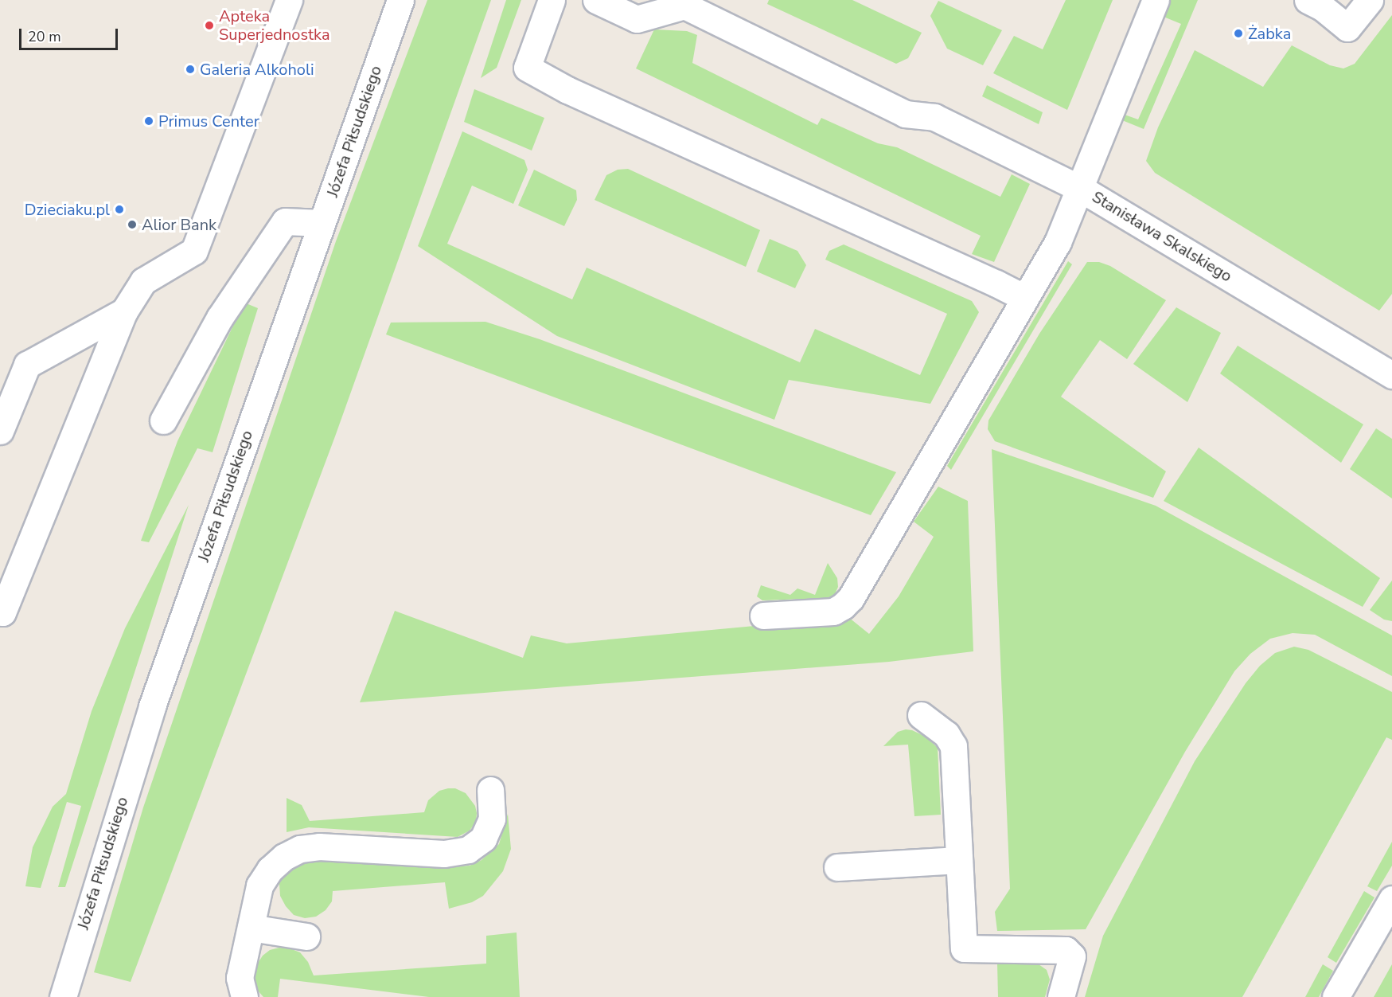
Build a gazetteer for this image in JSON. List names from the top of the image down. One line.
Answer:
{"streets":{"street":["Józefa Piłsudskiego","Stanisława Skalskiego"]},"places":["Apteka Superjednostka","Żabka","Galeria Alkoholi","Primus Center","Dzieciaku.pl","Alior Bank"],"scale_bar":"20 m"}
